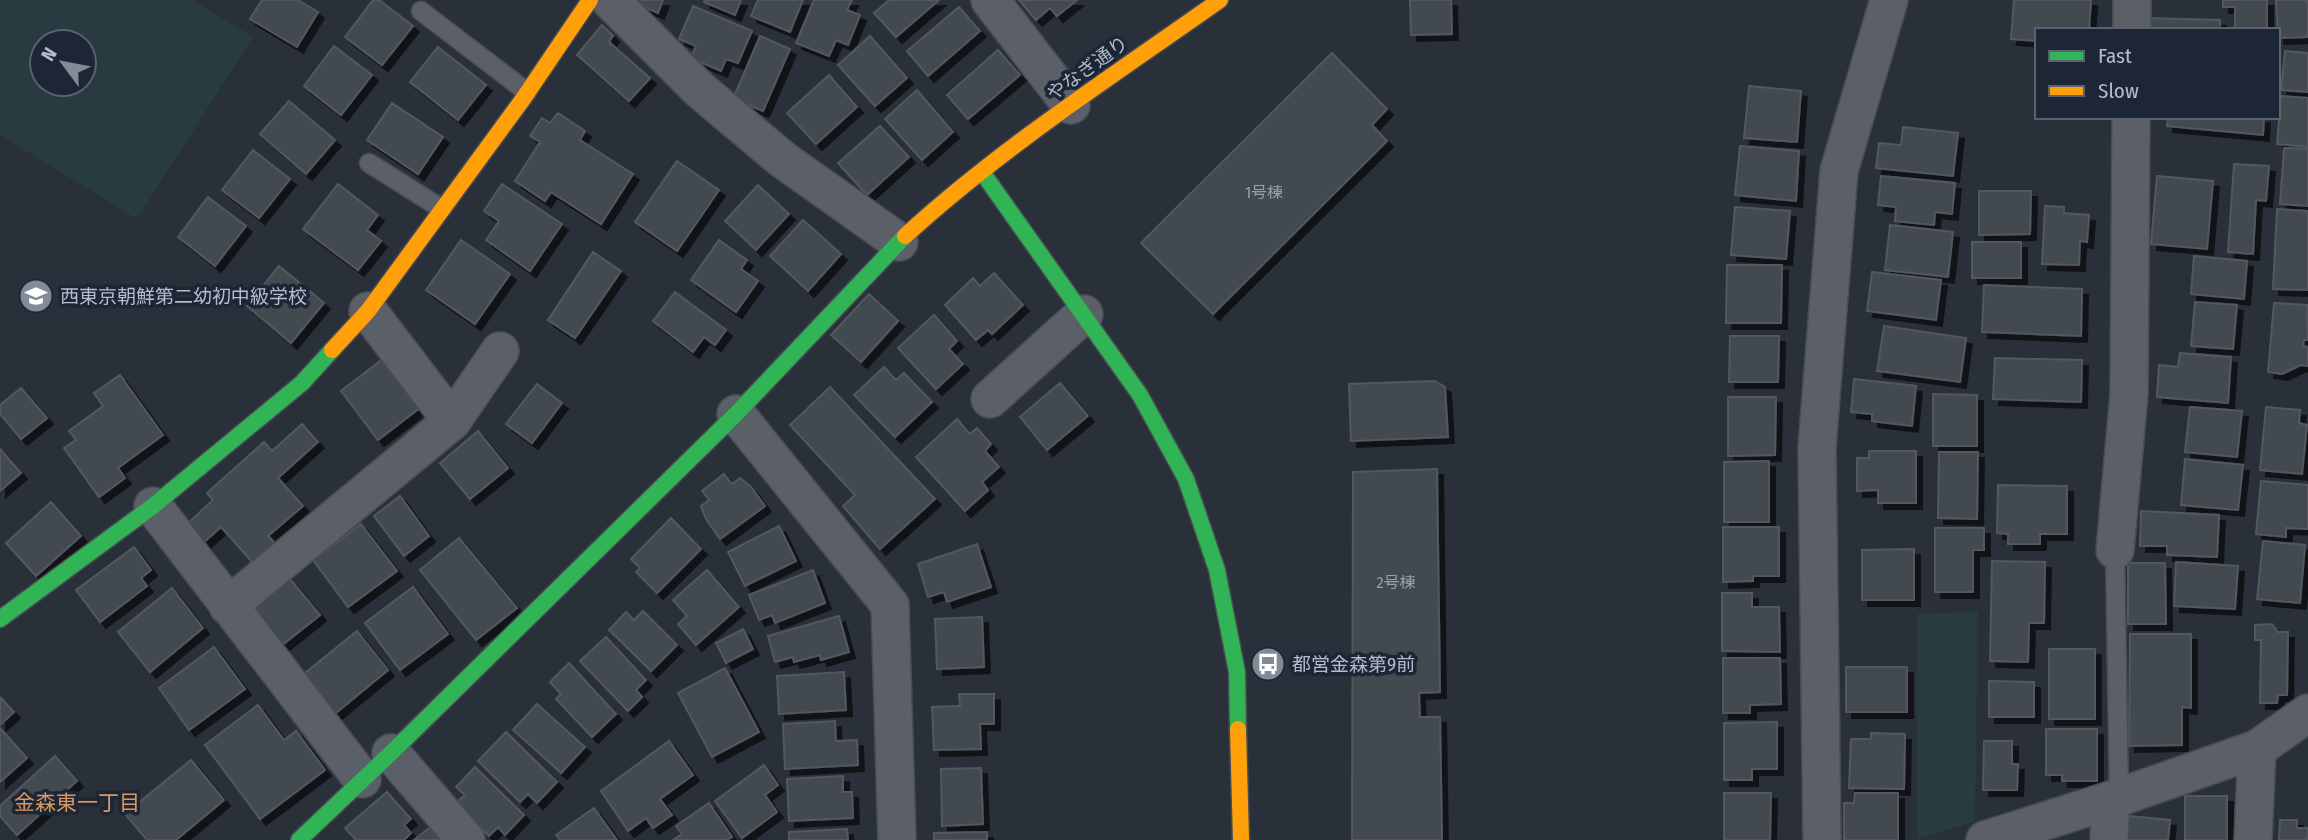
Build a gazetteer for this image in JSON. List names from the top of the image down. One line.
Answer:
{"streets":{"street":["やなぎ通り"]},"districts":["金森東一丁目"],"places":{"school or university":["西東京朝鮮第二幼初中級学校"],"bus stop":["都営金森第9前"]},"house_numbers":["1号棟","2号棟"],"legend":["Fast","Slow"],"north":"top left"}
